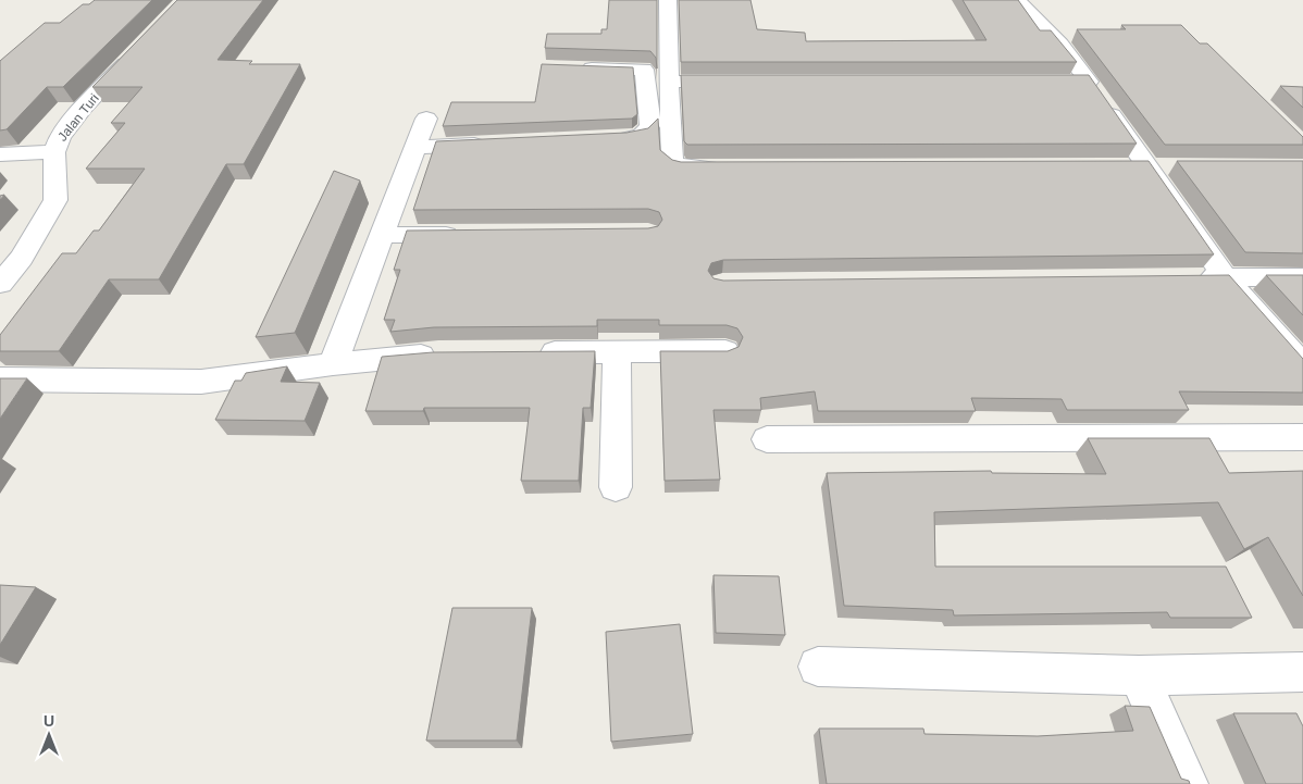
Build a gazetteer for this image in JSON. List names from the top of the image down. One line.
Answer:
{"streets":{"street":["Jalan Turi"]},"north":"top"}
